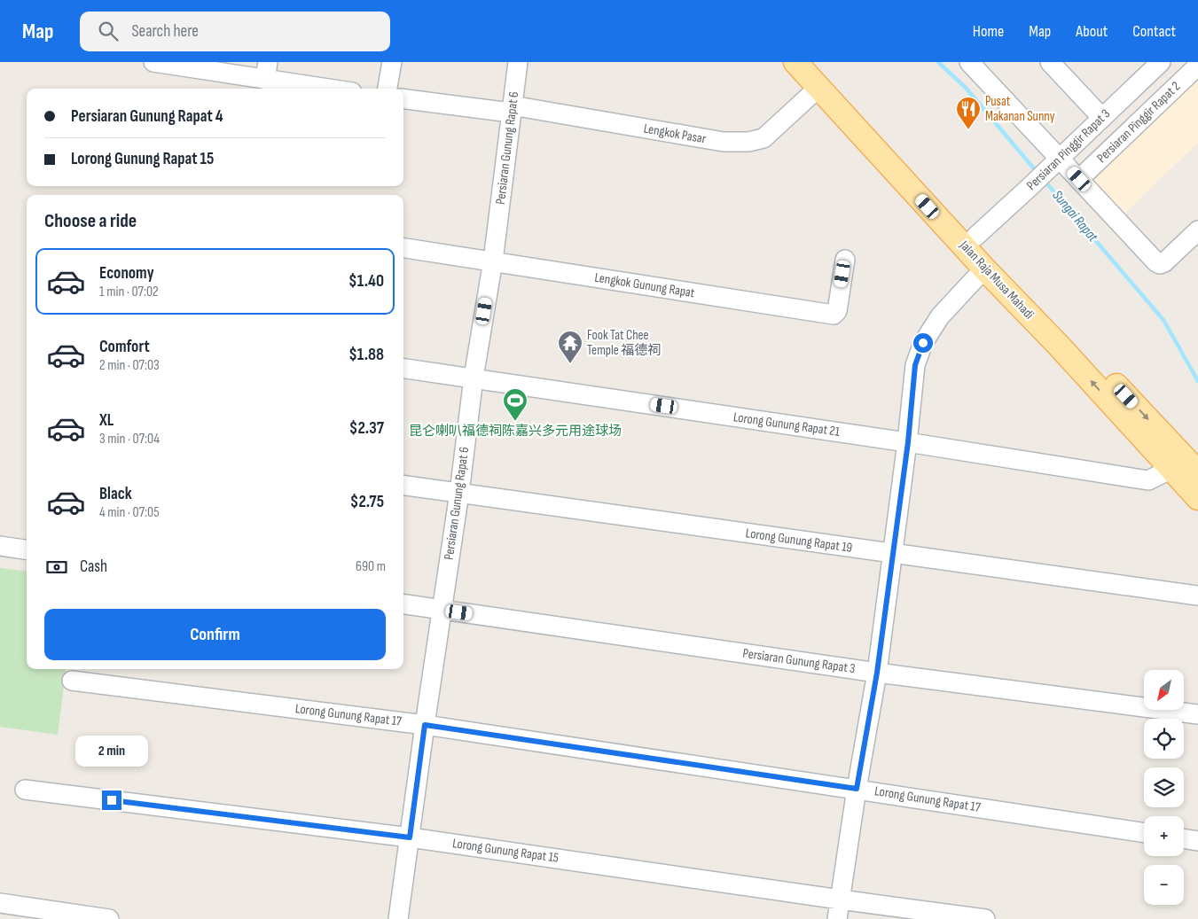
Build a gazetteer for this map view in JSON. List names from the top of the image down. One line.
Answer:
{"streets":{"main road":["Jalan Raja Musa Mahadi"],"street":["Persiaran Pinggir Rapat 2","Lengkok Pasar","Persiaran Gunung Rapat 6","Persiaran Pinggir Rapat 3","Lengkok Gunung Rapat","Lorong Gunung Rapat 21","Lorong Gunung Rapat 19","Persiaran Gunung Rapat 3","Lorong Gunung Rapat 17","Lorong Gunung Rapat 15"]},"crossings":[["Lengkok Pasar","Persiaran Gunung Rapat 6"],["Lengkok Pasar","Jalan Raja Musa Mahadi"],["Persiaran Gunung Rapat 6","Lengkok Gunung Rapat"],["Persiaran Gunung Rapat 6","Lorong Gunung Rapat 21"],["Persiaran Gunung Rapat 6","Lorong Gunung Rapat 19"],["Persiaran Gunung Rapat 6","Persiaran Gunung Rapat 3"],["Persiaran Gunung Rapat 6","Lorong Gunung Rapat 17"],["Persiaran Gunung Rapat 6","Lorong Gunung Rapat 15"],["Persiaran Pinggir Rapat 3","Jalan Raja Musa Mahadi"],["Jalan Raja Musa Mahadi","Lorong Gunung Rapat 21"]],"water":["Sungai Rapat"],"places":{"restaurant":["Pusat Makanan Sunny"],"temple":["Fook Tat Chee Temple 福德祠"],"sports":["昆仑喇叭福德祠陈嘉兴多元用途球场"]},"north":"bottom left","page":{"header":"Map","search":"Search here","nav":["Home","Map","About","Contact"],"banner":["Persiaran Gunung Rapat 4","Lorong Gunung Rapat 15"],"heading":"Choose a ride","list":[{"name":"Economy","note":"1 min · 07:02","value":"$1.40"},{"name":"Comfort","note":"2 min · 07:03","value":"$1.88"},{"name":"XL","note":"3 min · 07:04","value":"$2.37"},{"name":"Black","note":"4 min · 07:05","value":"$2.75"}],"pay":["Cash","690 m"],"buttons":"Confirm","map_buttons":["+","−"],"bubble":"2 min"}}
